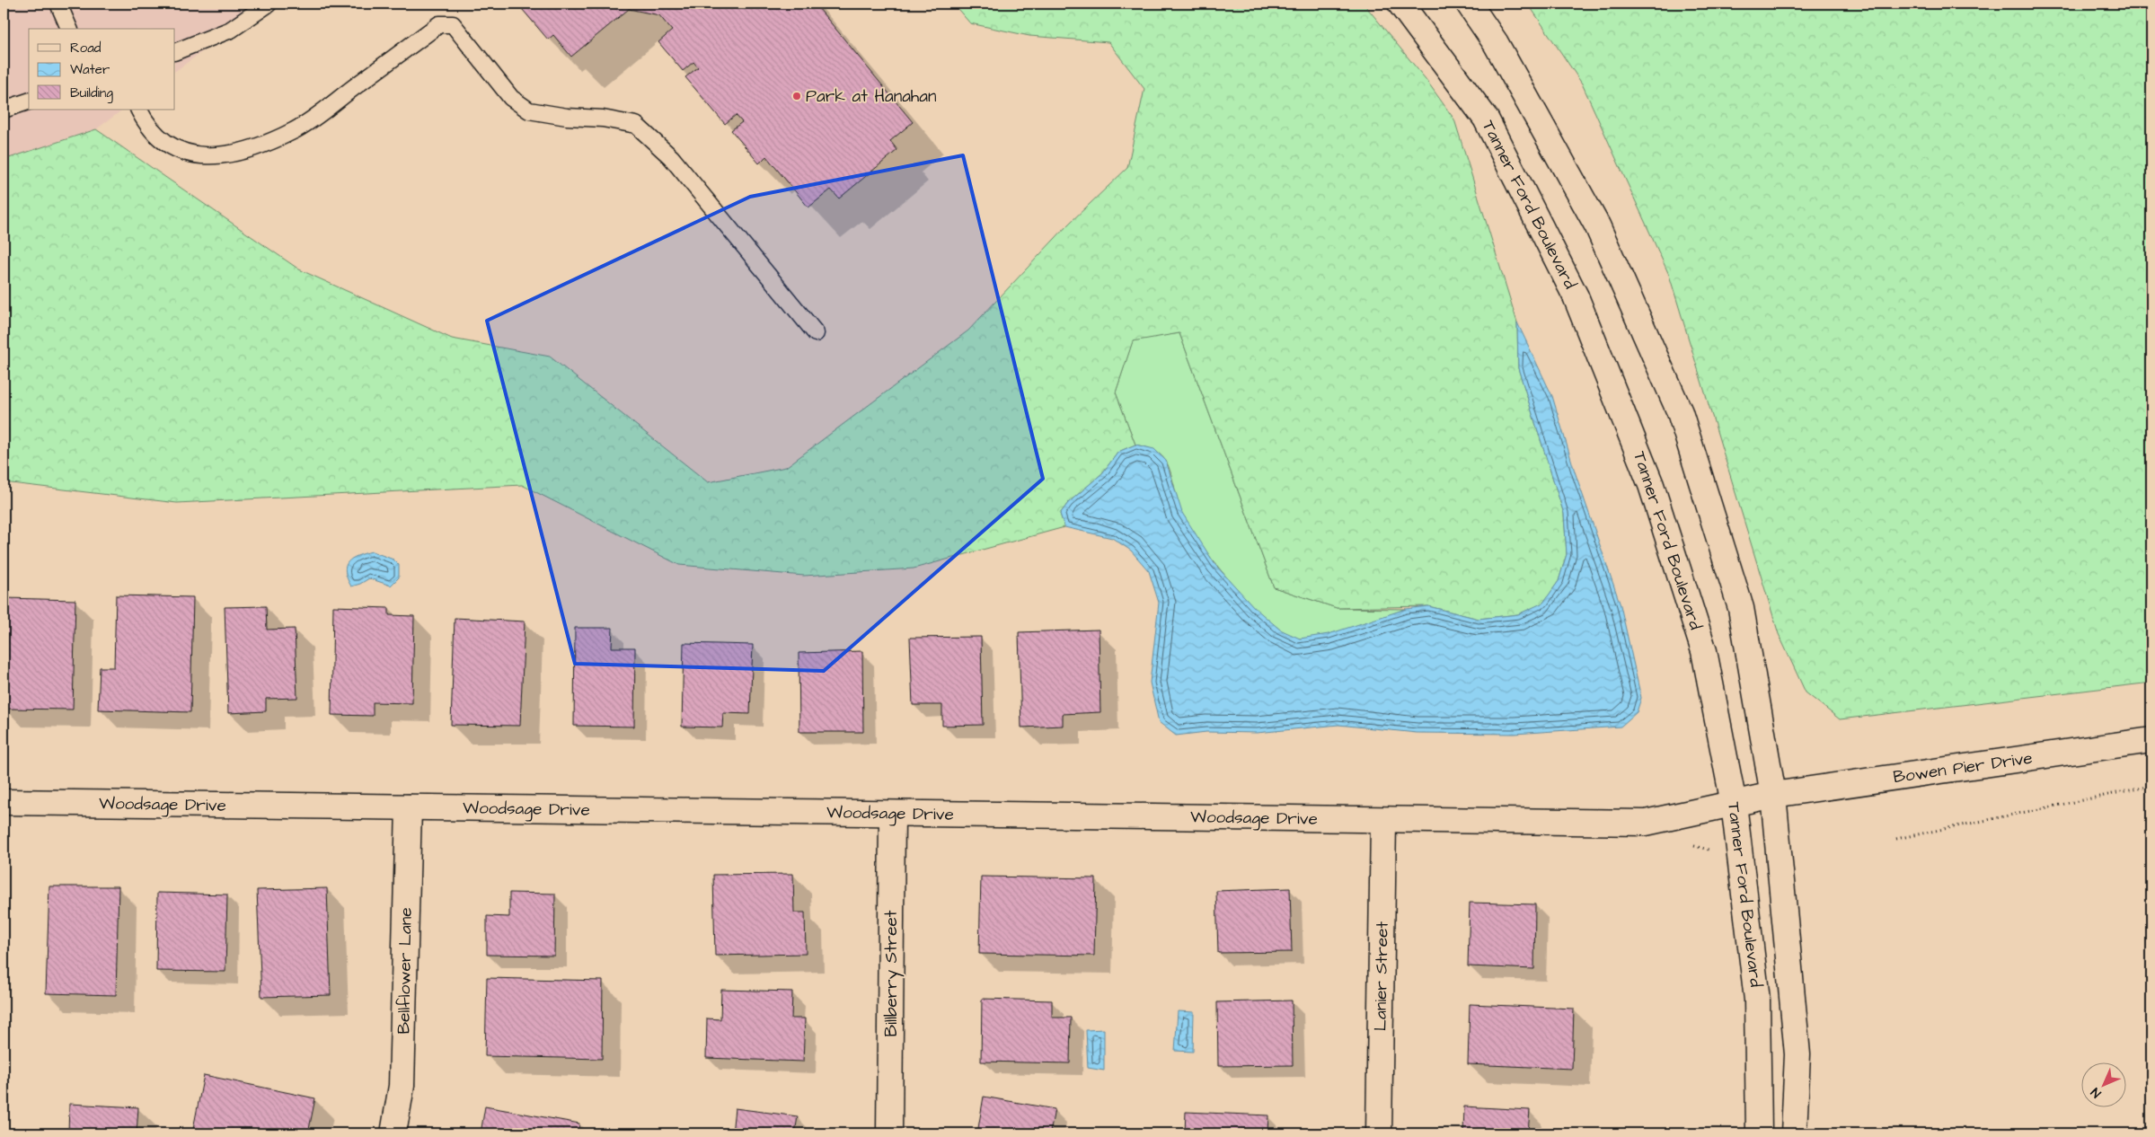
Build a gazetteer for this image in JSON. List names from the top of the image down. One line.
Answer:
{"streets":{"street":["Tanner Ford Boulevard","Bowen Pier Drive","Woodsage Drive","Bellflower Lane","Billberry Street","Lanier Street"]},"crossings":[["Tanner Ford Boulevard","Bowen Pier Drive"],["Tanner Ford Boulevard","Woodsage Drive"],["Bowen Pier Drive","Woodsage Drive"],["Woodsage Drive","Bellflower Lane"],["Woodsage Drive","Billberry Street"],["Woodsage Drive","Lanier Street"]],"places":["Park at Hanahan"],"legend":["Road","Water","Building"],"north":"bottom left"}
